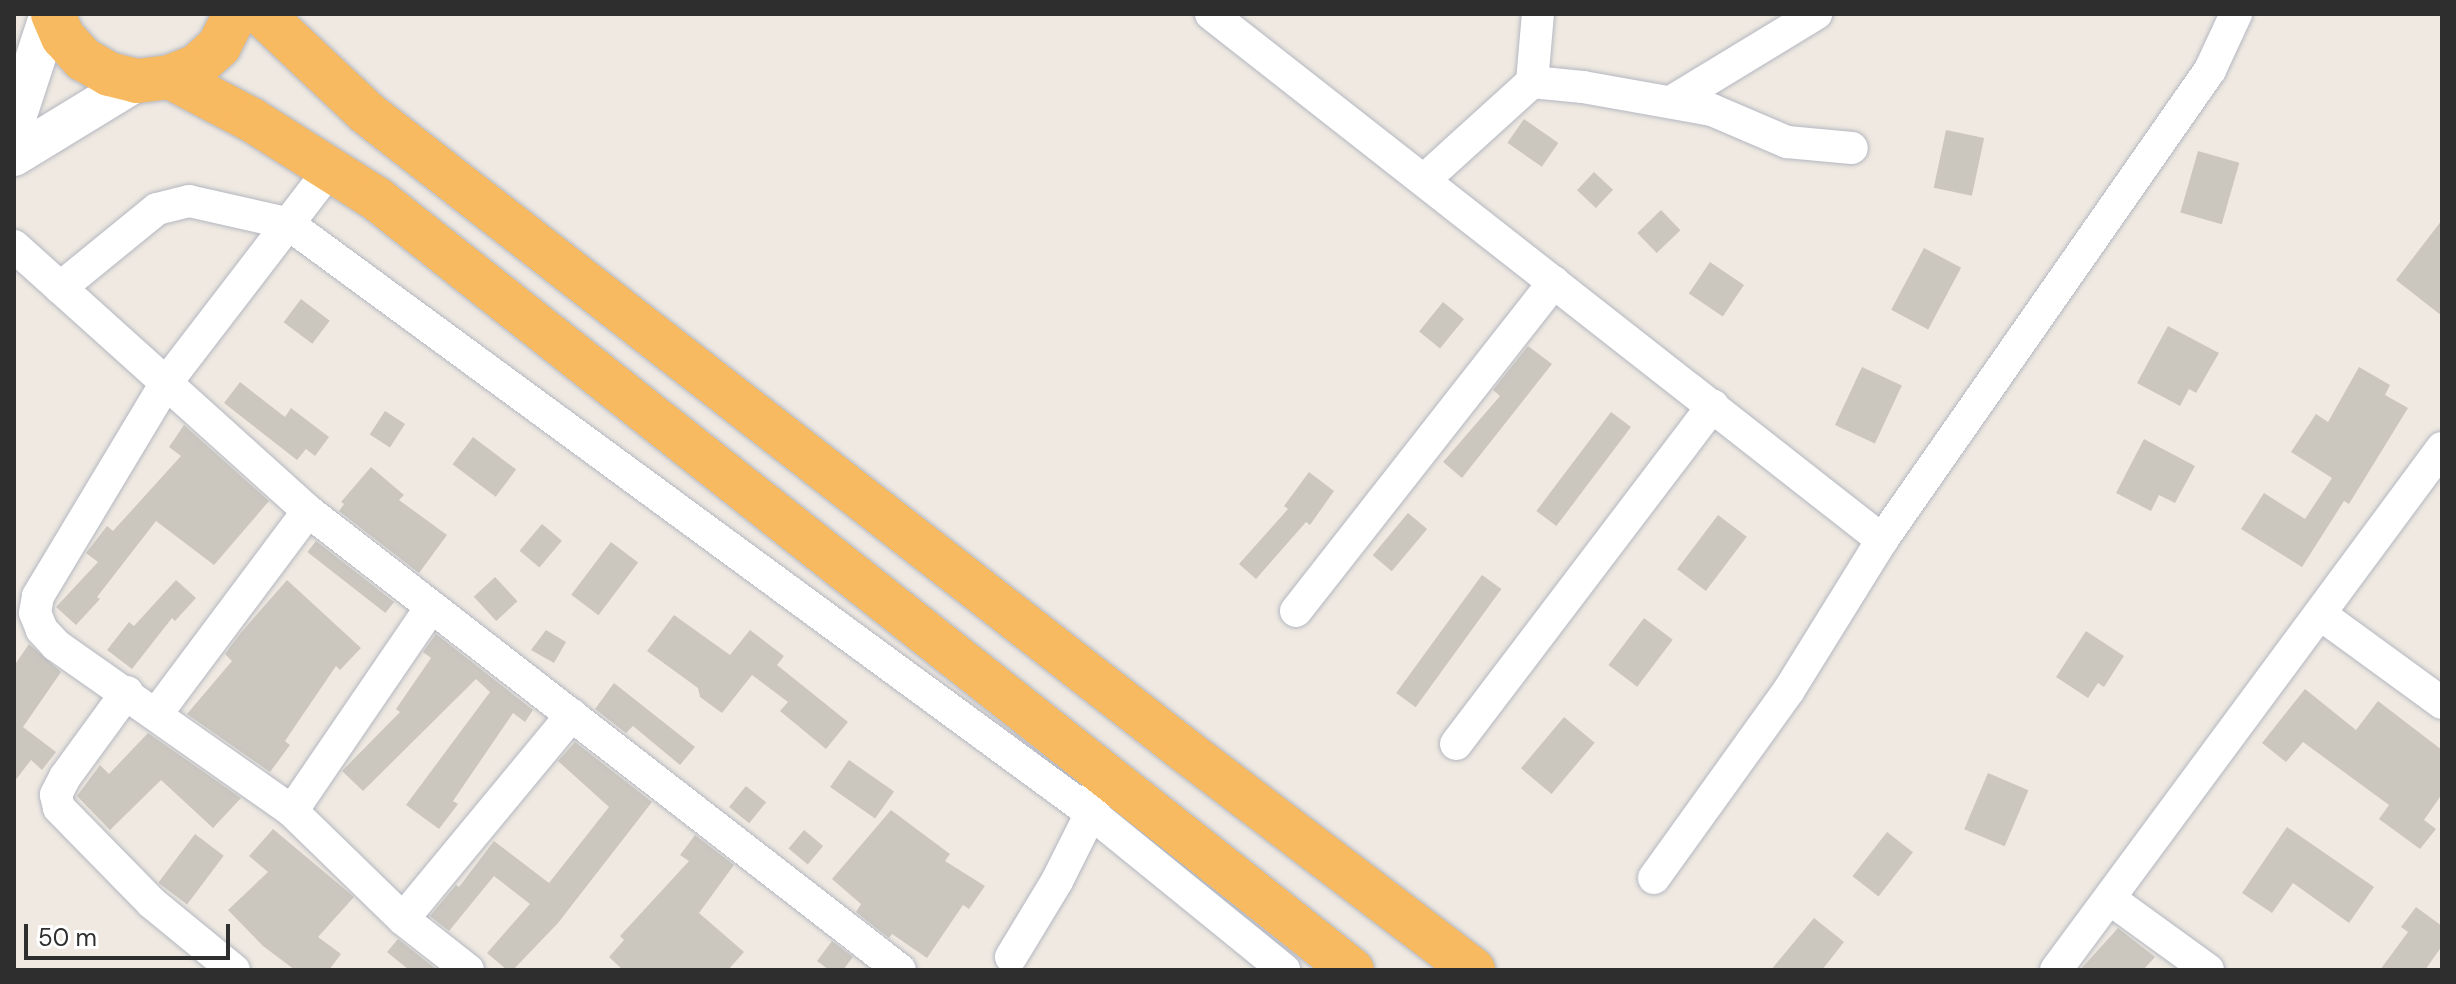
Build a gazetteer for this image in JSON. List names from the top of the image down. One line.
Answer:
{"scale_bar":"50 m"}
